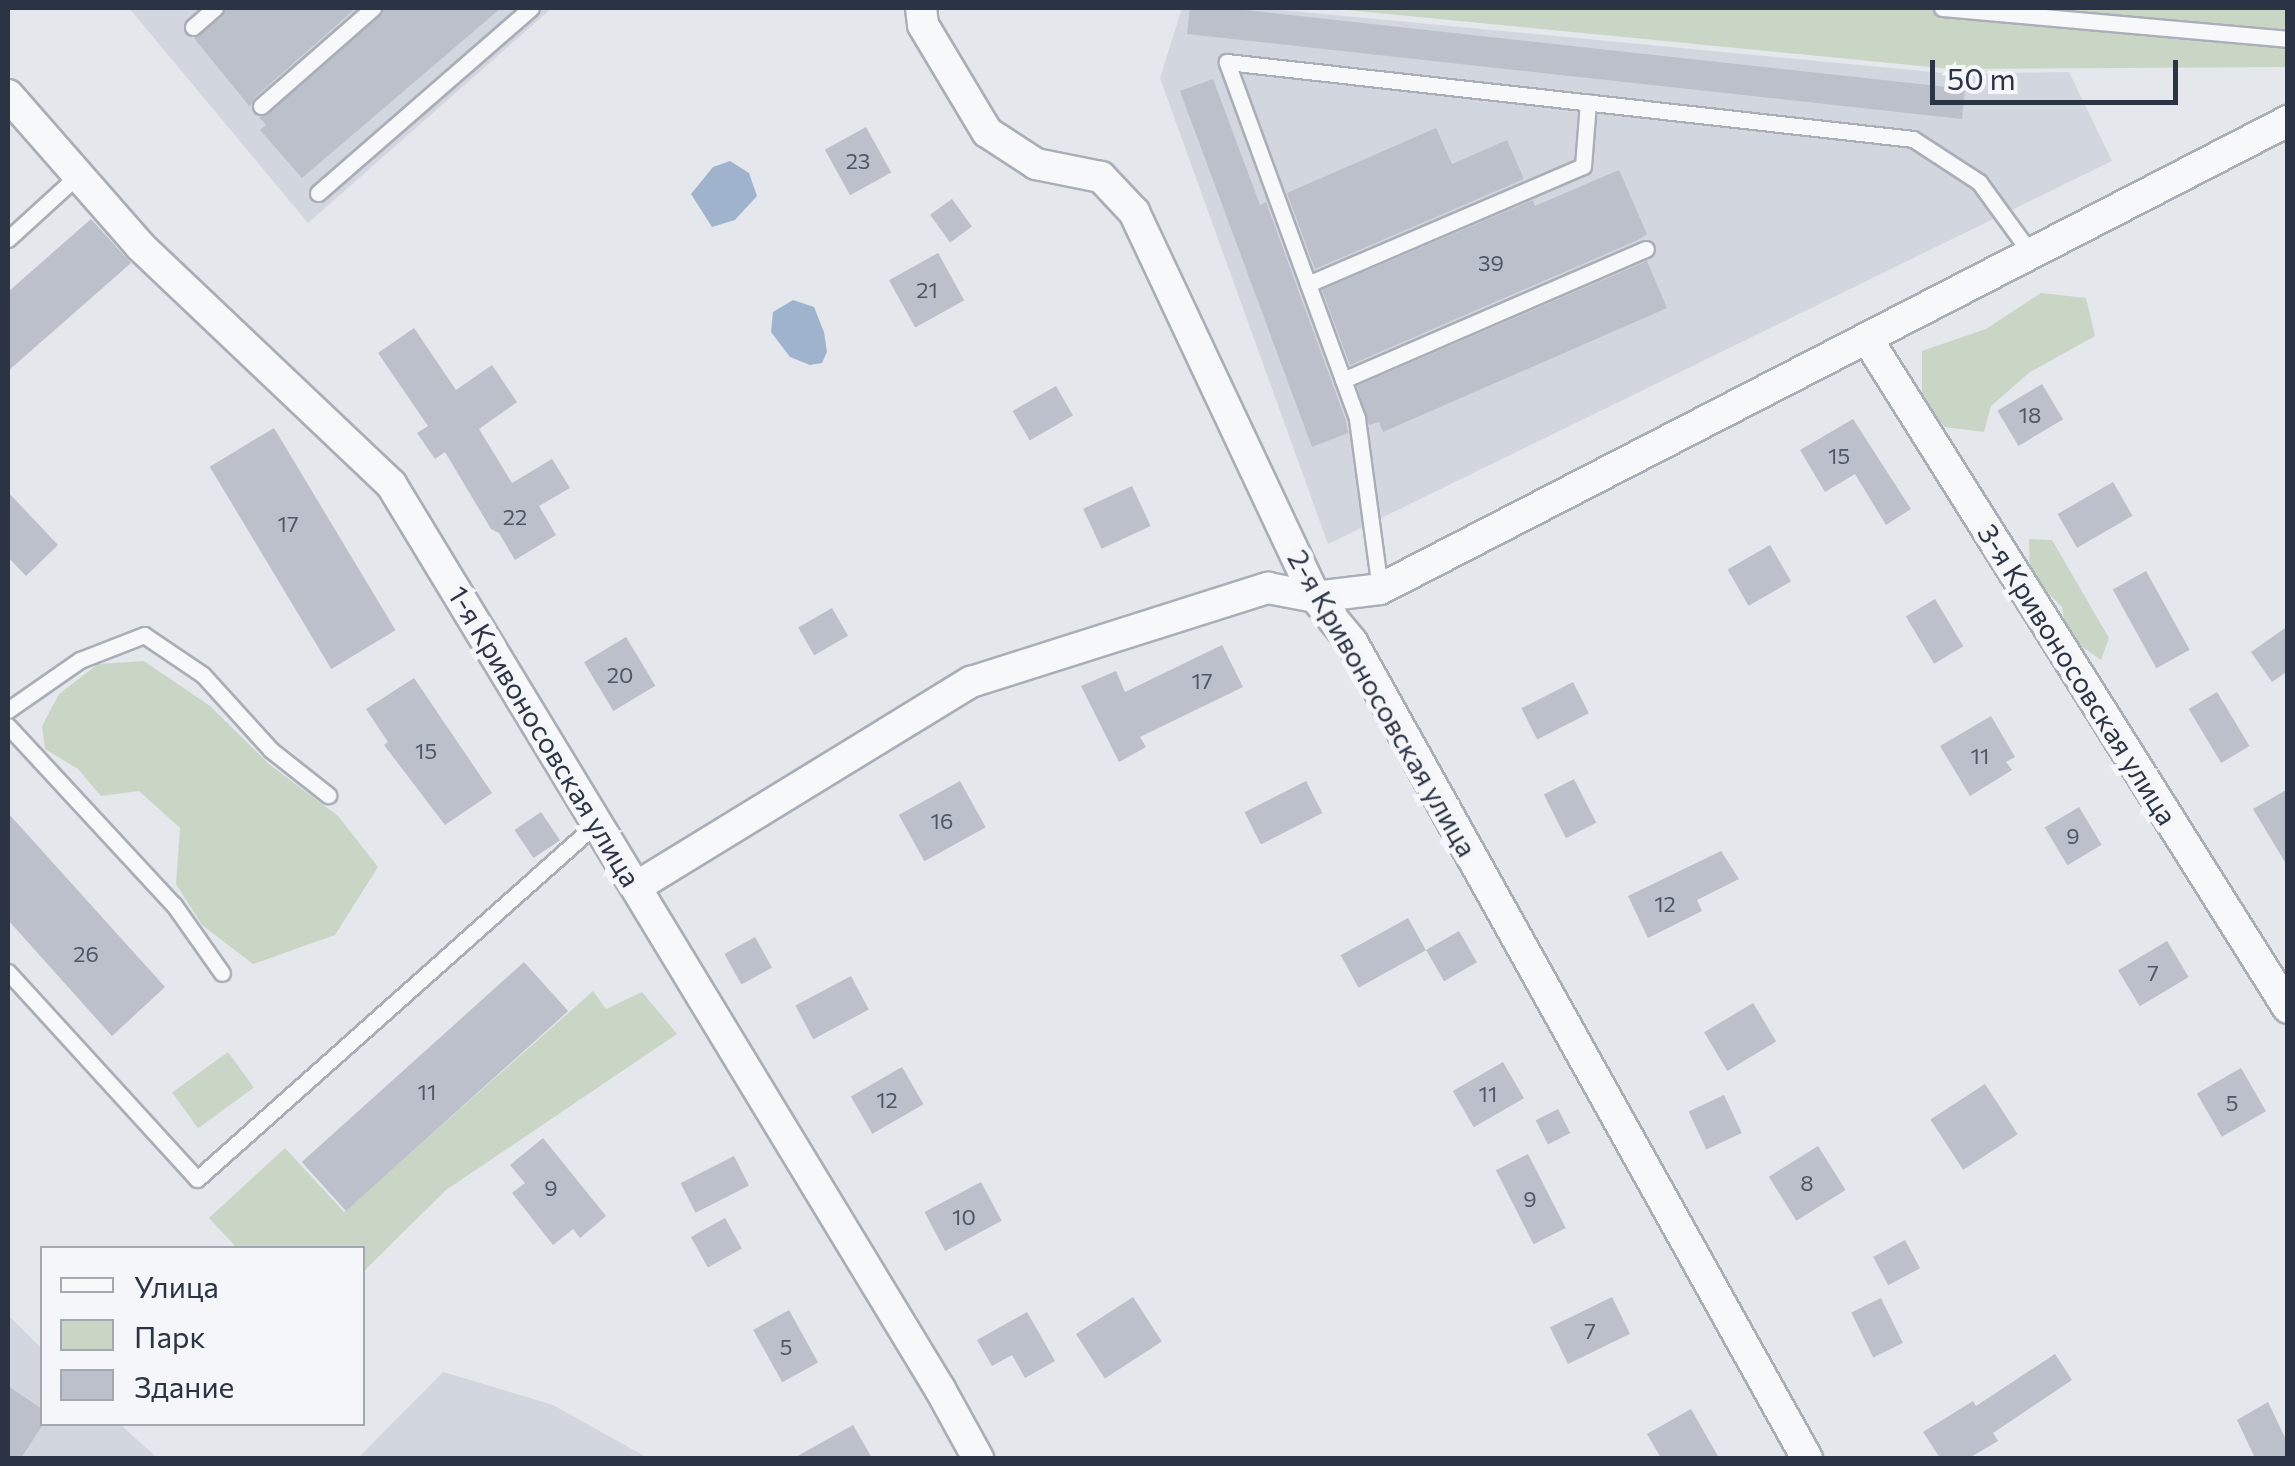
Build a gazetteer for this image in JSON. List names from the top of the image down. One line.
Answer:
{"streets":{"street":["3-я Кривоносовская улица","2-я Кривоносовская улица","1-я Кривоносовская улица"]},"house_numbers":["23","39","21","18","15","22","17","20","17","15","11","16","9","12","26","7","11","11","12","5","8","9","9","10","7","5"],"legend":["Улица","Парк","Здание"],"scale_bar":"50 m"}
